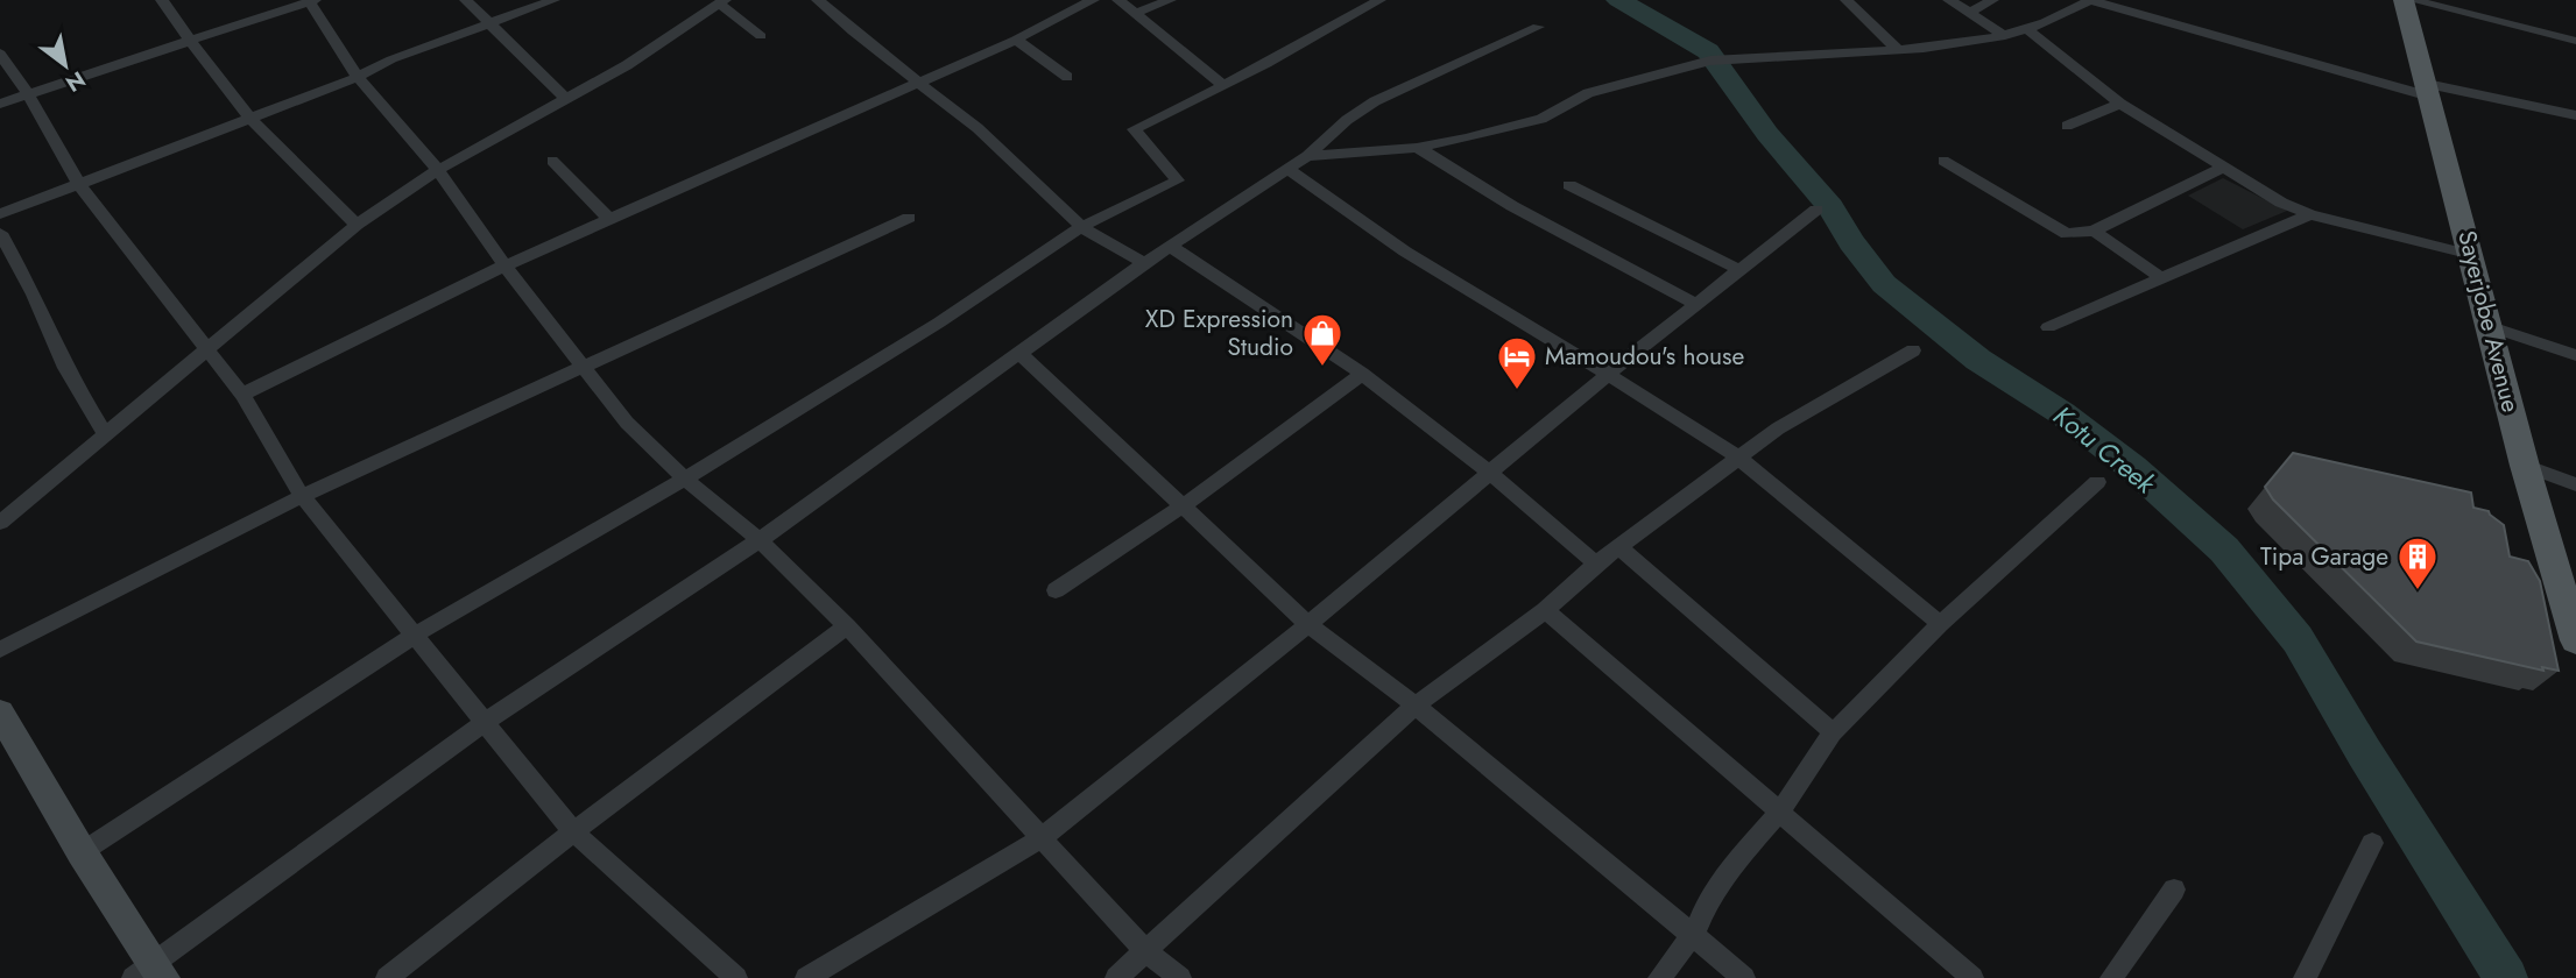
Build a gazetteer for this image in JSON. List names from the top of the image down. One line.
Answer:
{"streets":{"main road":["Sayerjobe Avenue"]},"water":["Kotu Creek"],"places":{"shop":["XD Expression Studio"],"hotel":["Mamoudou's house"],"building":["Tipa Garage"]},"north":"bottom right"}
